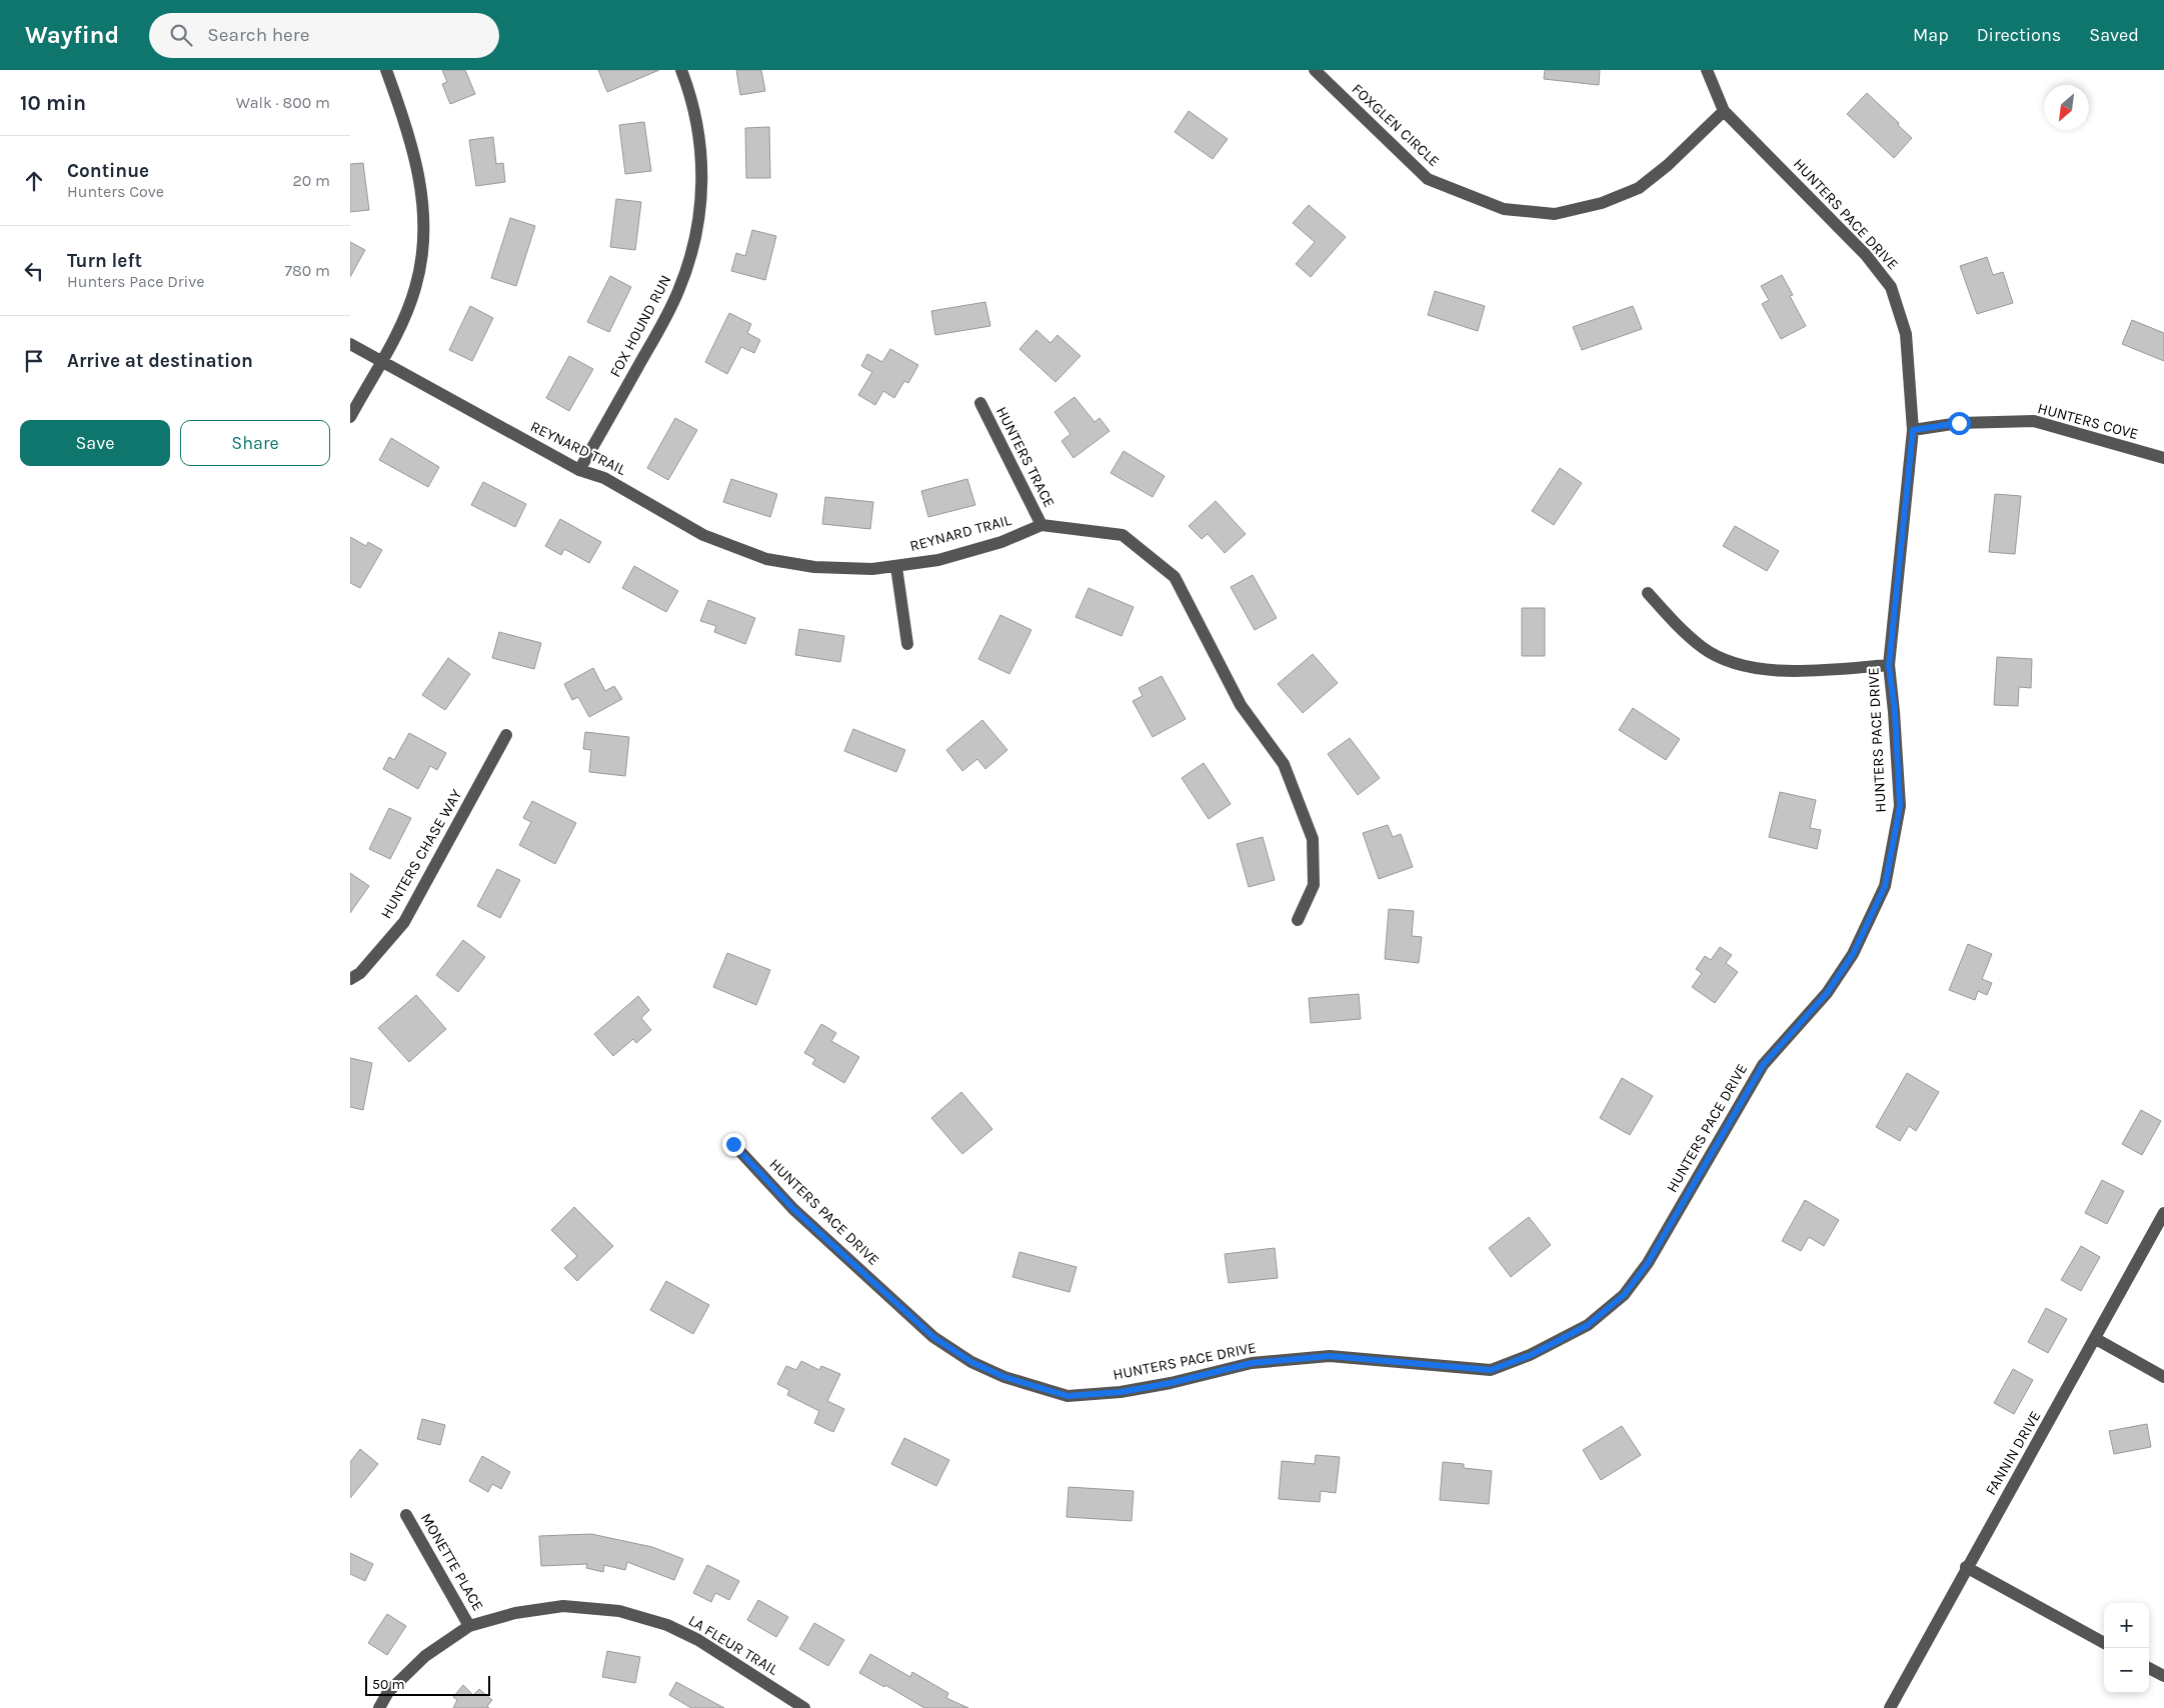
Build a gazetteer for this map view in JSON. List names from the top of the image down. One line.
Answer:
{"streets":{"street":["FOXGLEN CIRCLE","HUNTERS PACE DRIVE","FOX HOUND RUN","HUNTERS COVE","REYNARD TRAIL","HUNTERS TRACE","HUNTERS CHASE WAY","FANNIN DRIVE","MONETTE PLACE","LA FLEUR TRAIL"]},"crossings":[["FOXGLEN CIRCLE","HUNTERS PACE DRIVE"],["HUNTERS PACE DRIVE","HUNTERS COVE"],["FOX HOUND RUN","REYNARD TRAIL"],["REYNARD TRAIL","HUNTERS TRACE"],["MONETTE PLACE","LA FLEUR TRAIL"]],"scale_bar":"50 m","north":"bottom left","page":{"header":"Wayfind","search":"Search here","nav":["Map","Directions","Saved"],"heading":["10 min","Walk · 800 m"],"list":[["Continue","Hunters Cove","20 m"],["Turn left","Hunters Pace Drive","780 m"],"Arrive at destination"],"buttons":["Save","Share"],"map_buttons":["+","−"],"scale":"50 m"}}
